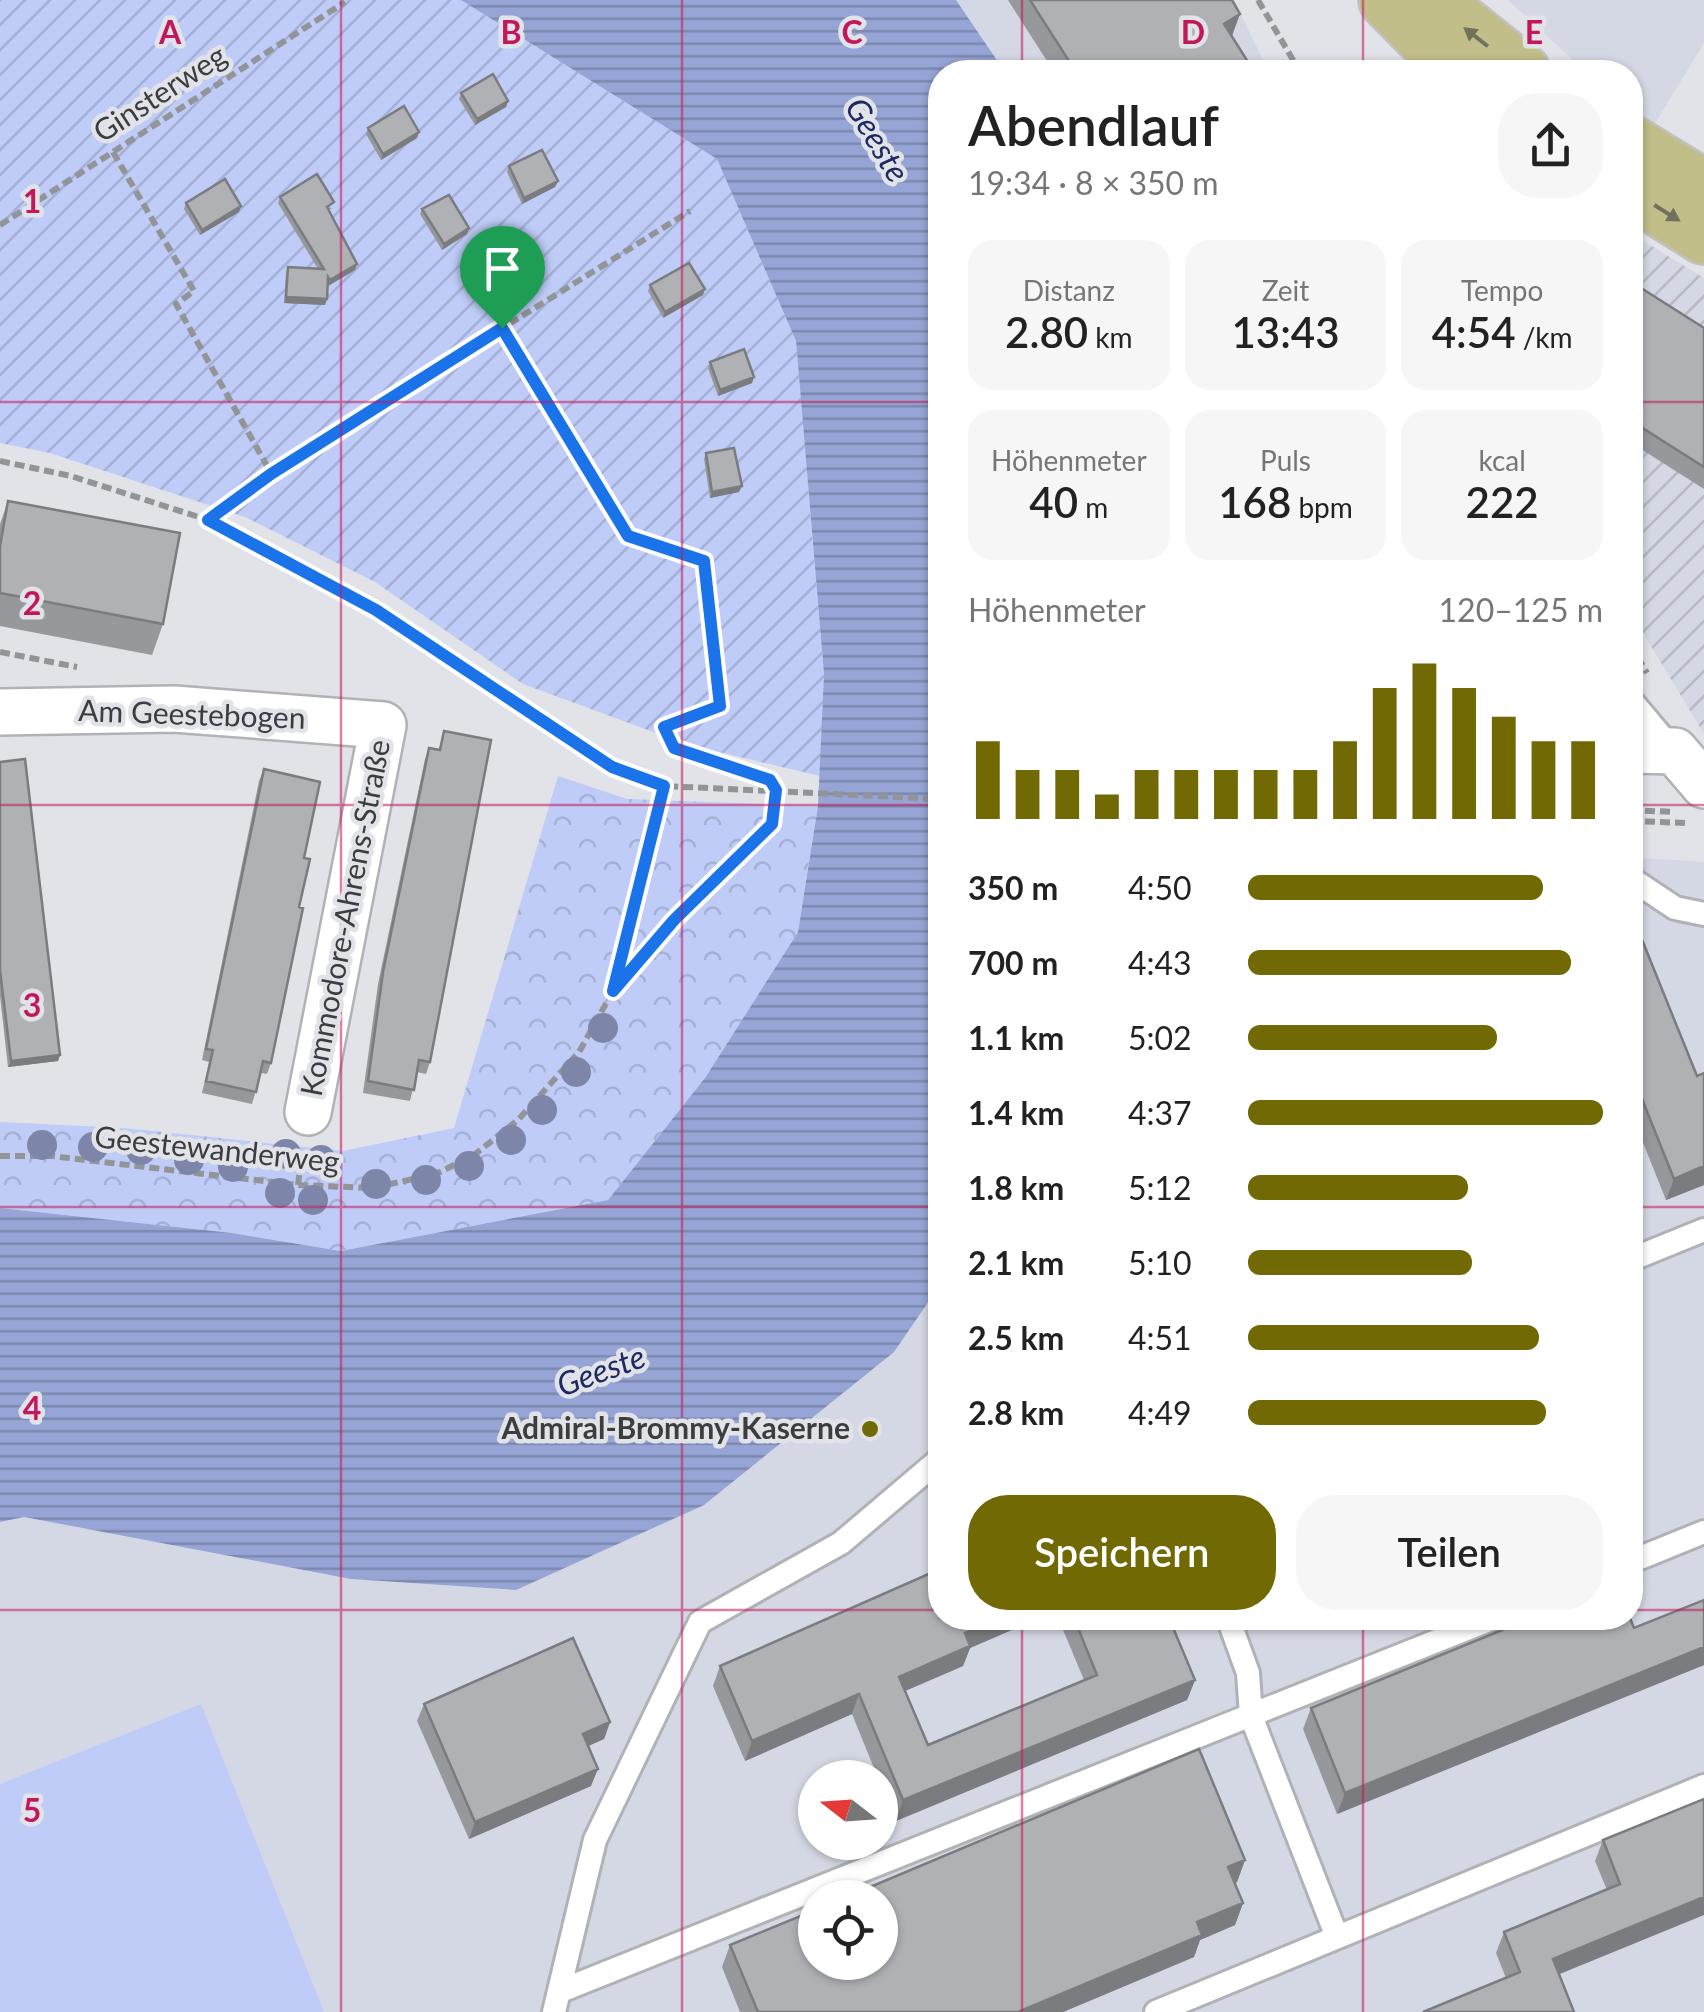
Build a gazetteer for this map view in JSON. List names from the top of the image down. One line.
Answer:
{"streets":{"street":["Am Geestebogen","Kommodore-Ahrens-Straße"],"path":["Ginsterweg","Geestewanderweg"]},"crossings":[["Am Geestebogen","Kommodore-Ahrens-Straße"]],"water":["Geeste"],"places":["Admiral-Brommy-Kaserne"],"north":"left","page":{"heading":["Abendlauf","19:34 · 8 × 350 m"],"stats":[["Distanz","2.80 km"],["Zeit","13:43"],["Tempo","4:54 /km"],["Höhenmeter","40 m"],["Puls","168 bpm"],["kcal","222"]],"chart":["Höhenmeter","120–125 m"],"list":[{"name":"350 m","note":"4:50"},{"name":"700 m","note":"4:43"},{"name":"1.1 km","note":"5:02"},{"name":"1.4 km","note":"4:37"},{"name":"1.8 km","note":"5:12"},{"name":"2.1 km","note":"5:10"},{"name":"2.5 km","note":"4:51"},{"name":"2.8 km","note":"4:49"}],"buttons":["Speichern","Teilen"]},"grid":{"columns":["A","B","C","D","E"],"rows":["1","2","3","4","5"]}}
